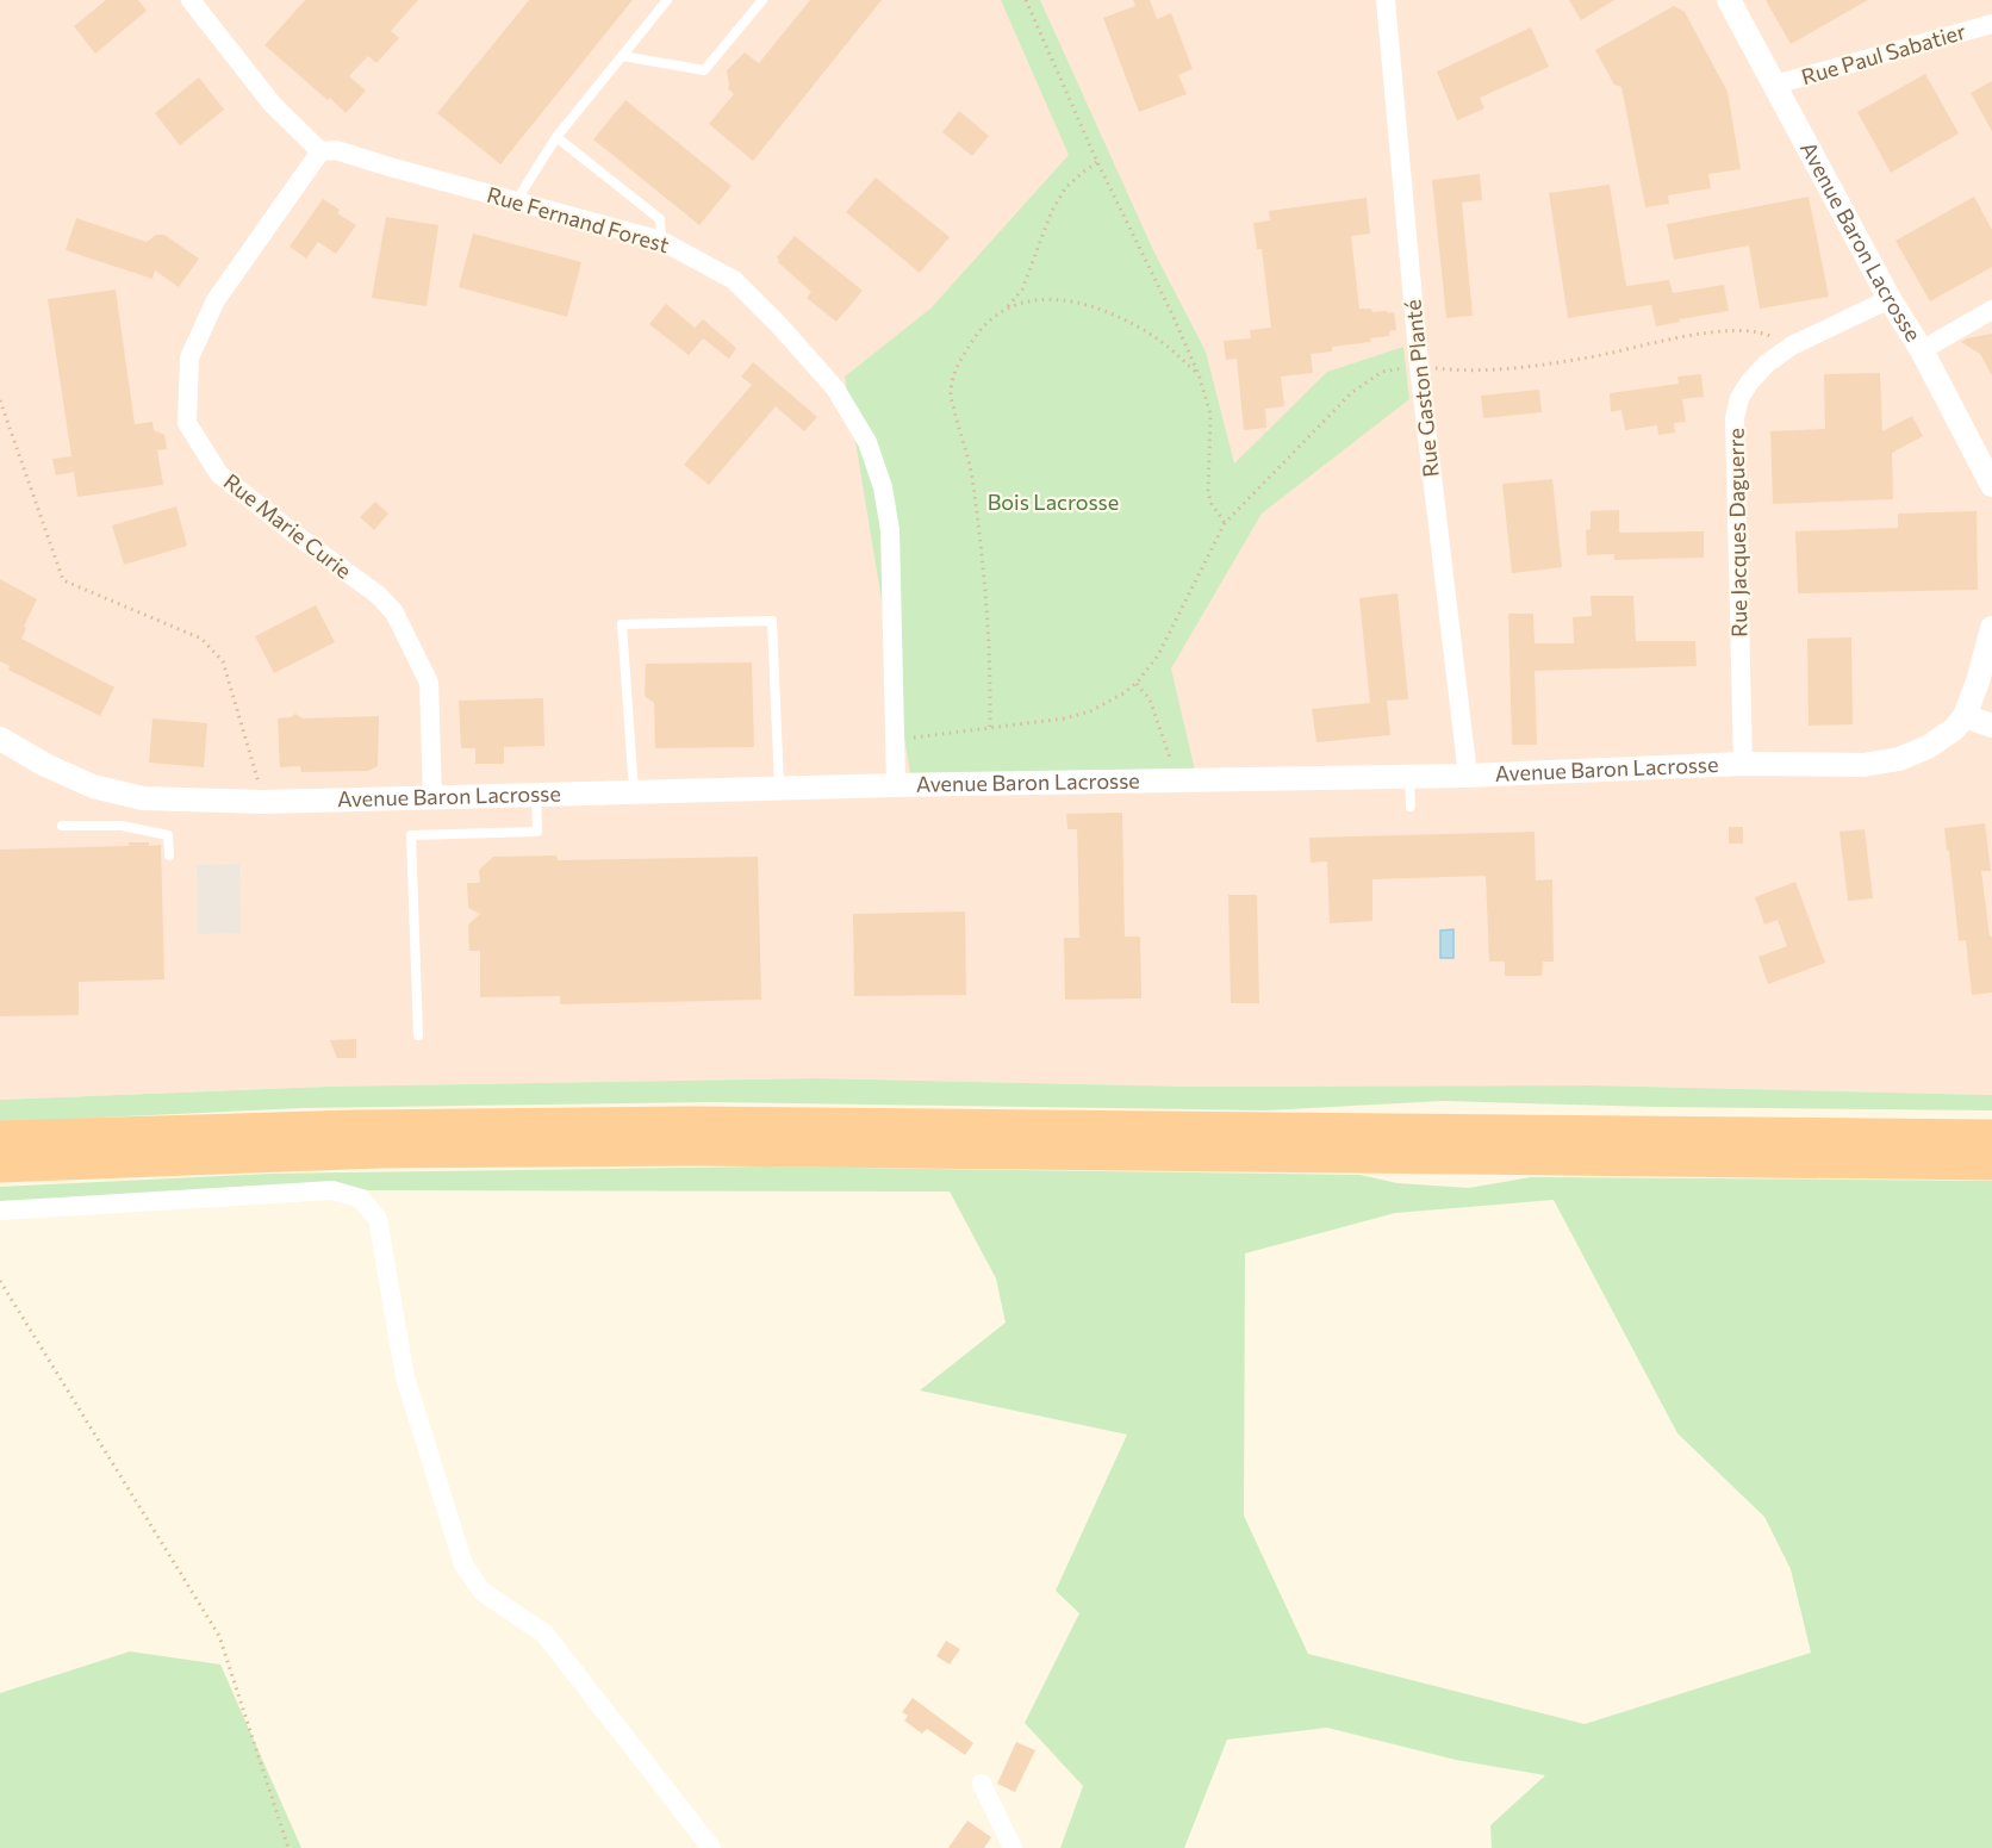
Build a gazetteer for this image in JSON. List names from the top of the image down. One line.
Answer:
{"streets":{"street":["Rue Paul Sabatier","Rue Fernand Forest","Avenue Baron Lacrosse","Rue Gaston Planté","Rue Marie Curie","Rue Jacques Daguerre"]},"crossings":[["Rue Paul Sabatier","Avenue Baron Lacrosse"],["Rue Fernand Forest","Avenue Baron Lacrosse"],["Rue Fernand Forest","Rue Marie Curie"],["Avenue Baron Lacrosse","Rue Gaston Planté"],["Avenue Baron Lacrosse","Rue Marie Curie"],["Avenue Baron Lacrosse","Rue Jacques Daguerre"]],"parks":["Bois Lacrosse"]}
